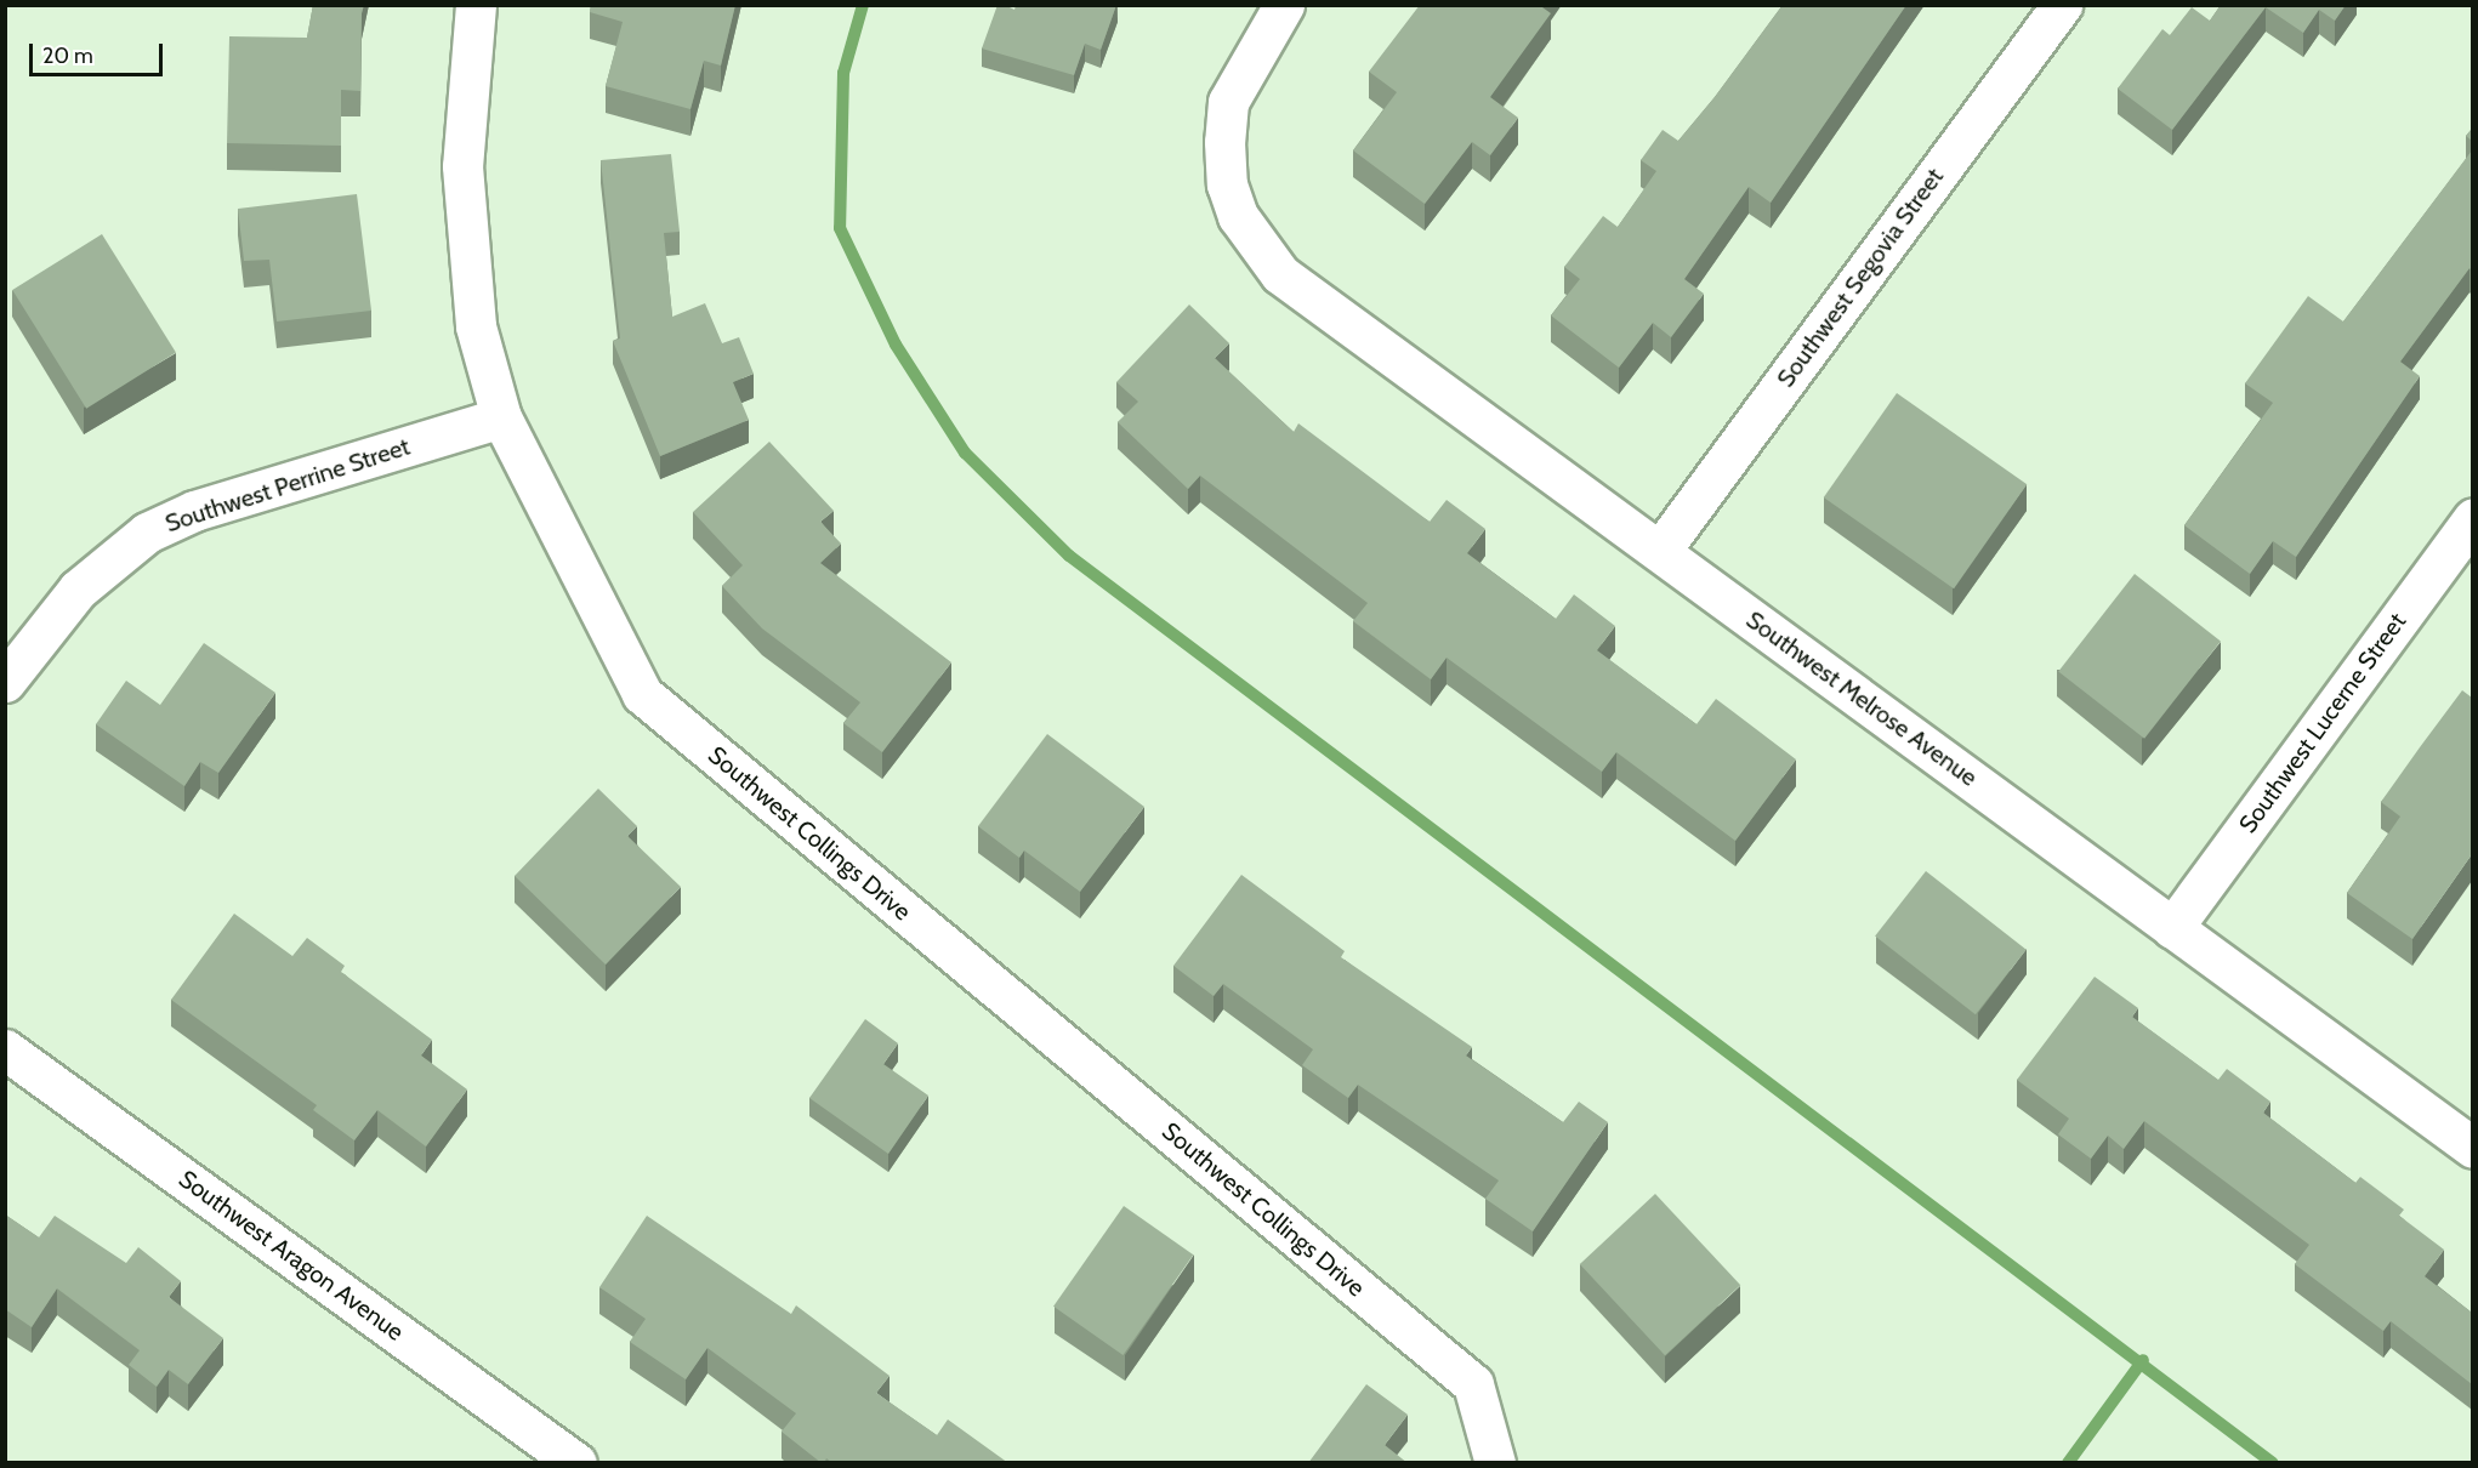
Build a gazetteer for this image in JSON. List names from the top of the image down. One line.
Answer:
{"streets":{"street":["Southwest Segovia Street","Southwest Perrine Street","Southwest Melrose Avenue","Southwest Lucerne Street","Southwest Collings Drive","Southwest Aragon Avenue"]},"crossings":[["Southwest Segovia Street","Southwest Melrose Avenue"],["Southwest Perrine Street","Southwest Collings Drive"],["Southwest Melrose Avenue","Southwest Lucerne Street"]],"scale_bar":"20 m"}
